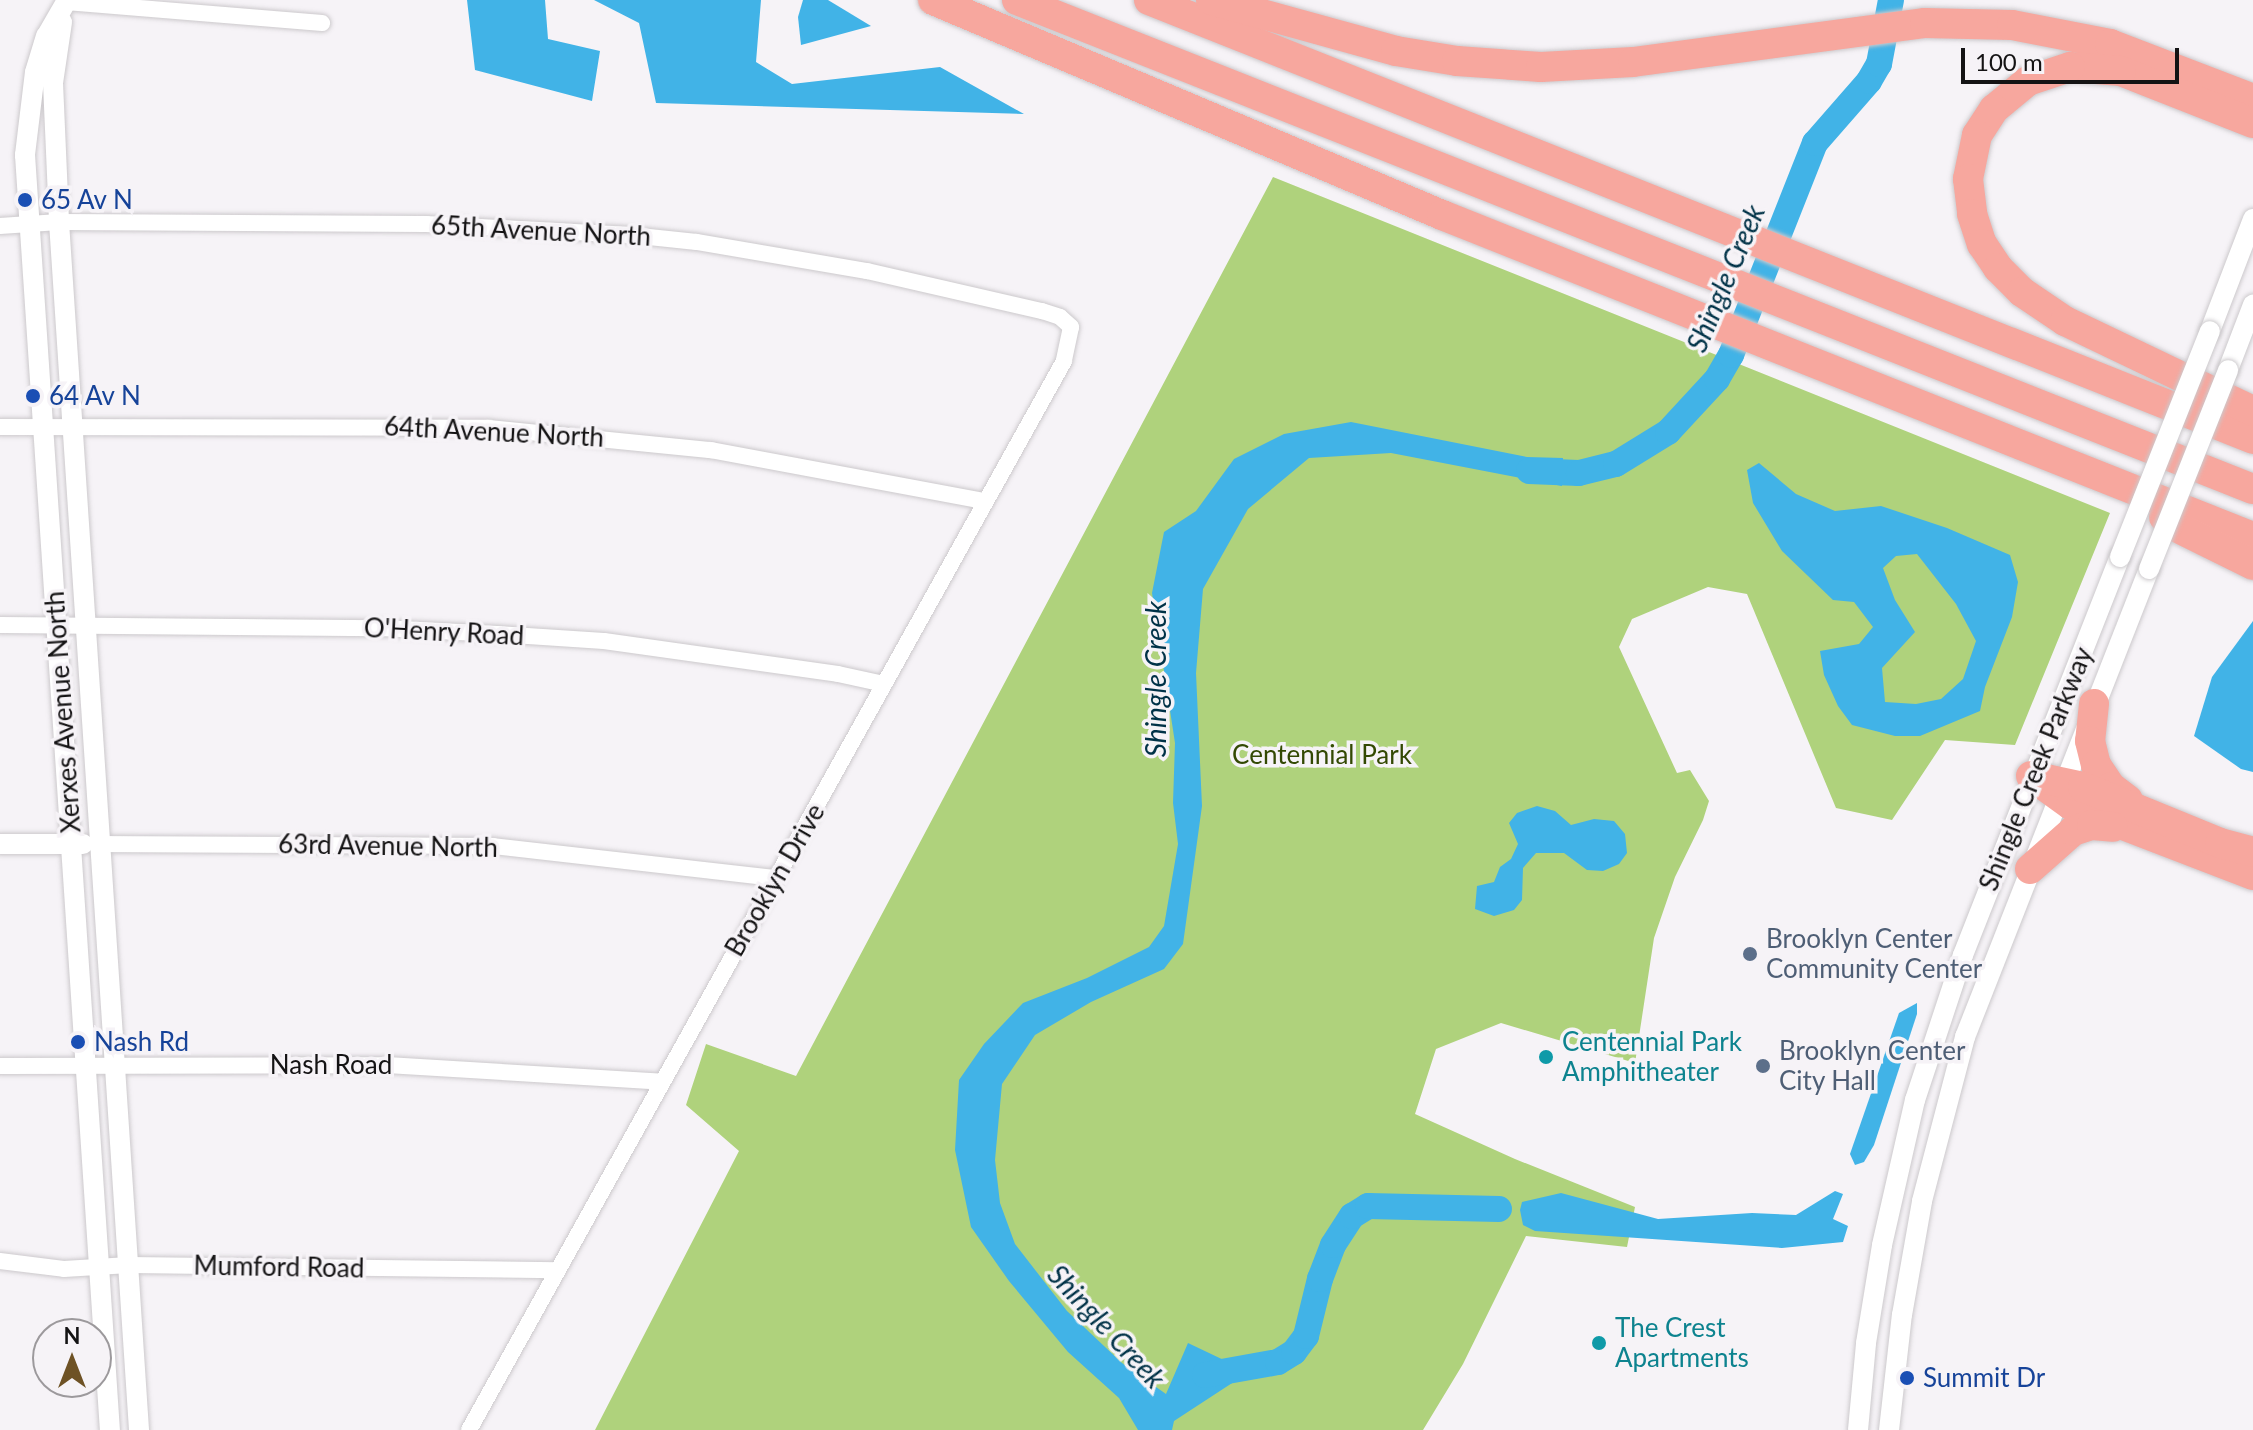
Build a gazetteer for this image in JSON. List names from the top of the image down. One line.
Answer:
{"streets":{"street":["65th Avenue North","64th Avenue North","O'Henry Road","Xerxes Avenue North","Shingle Creek Parkway","63rd Avenue North","Brooklyn Drive","Nash Road","Mumford Road"]},"crossings":[["65th Avenue North","Xerxes Avenue North"],["65th Avenue North","Brooklyn Drive"],["64th Avenue North","Xerxes Avenue North"],["64th Avenue North","Brooklyn Drive"],["O'Henry Road","Xerxes Avenue North"],["O'Henry Road","Brooklyn Drive"],["Xerxes Avenue North","63rd Avenue North"],["Xerxes Avenue North","Nash Road"],["Xerxes Avenue North","Mumford Road"],["63rd Avenue North","Brooklyn Drive"],["Brooklyn Drive","Nash Road"],["Brooklyn Drive","Mumford Road"]],"water":["Shingle Creek"],"parks":["Centennial Park"],"places":["65 Av N","64 Av N","Brooklyn Center Community Center","Nash Rd","Centennial Park Amphitheater","Brooklyn Center City Hall","The Crest Apartments","Summit Dr"],"scale_bar":"100 m","north":"top"}
